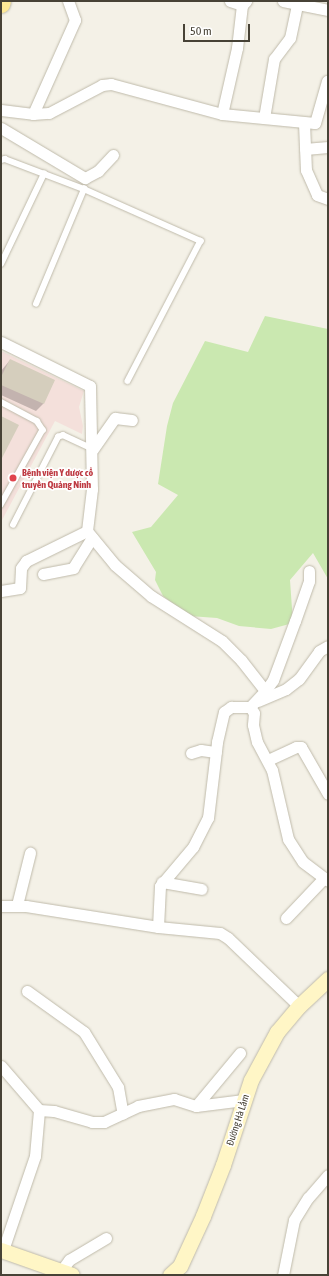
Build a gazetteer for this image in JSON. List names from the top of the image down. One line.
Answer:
{"streets":{"main road":["Đường Hà Lầm"]},"places":["Bệnh viện Y dược cổ truyền Quảng Ninh"],"scale_bar":"50 m"}
